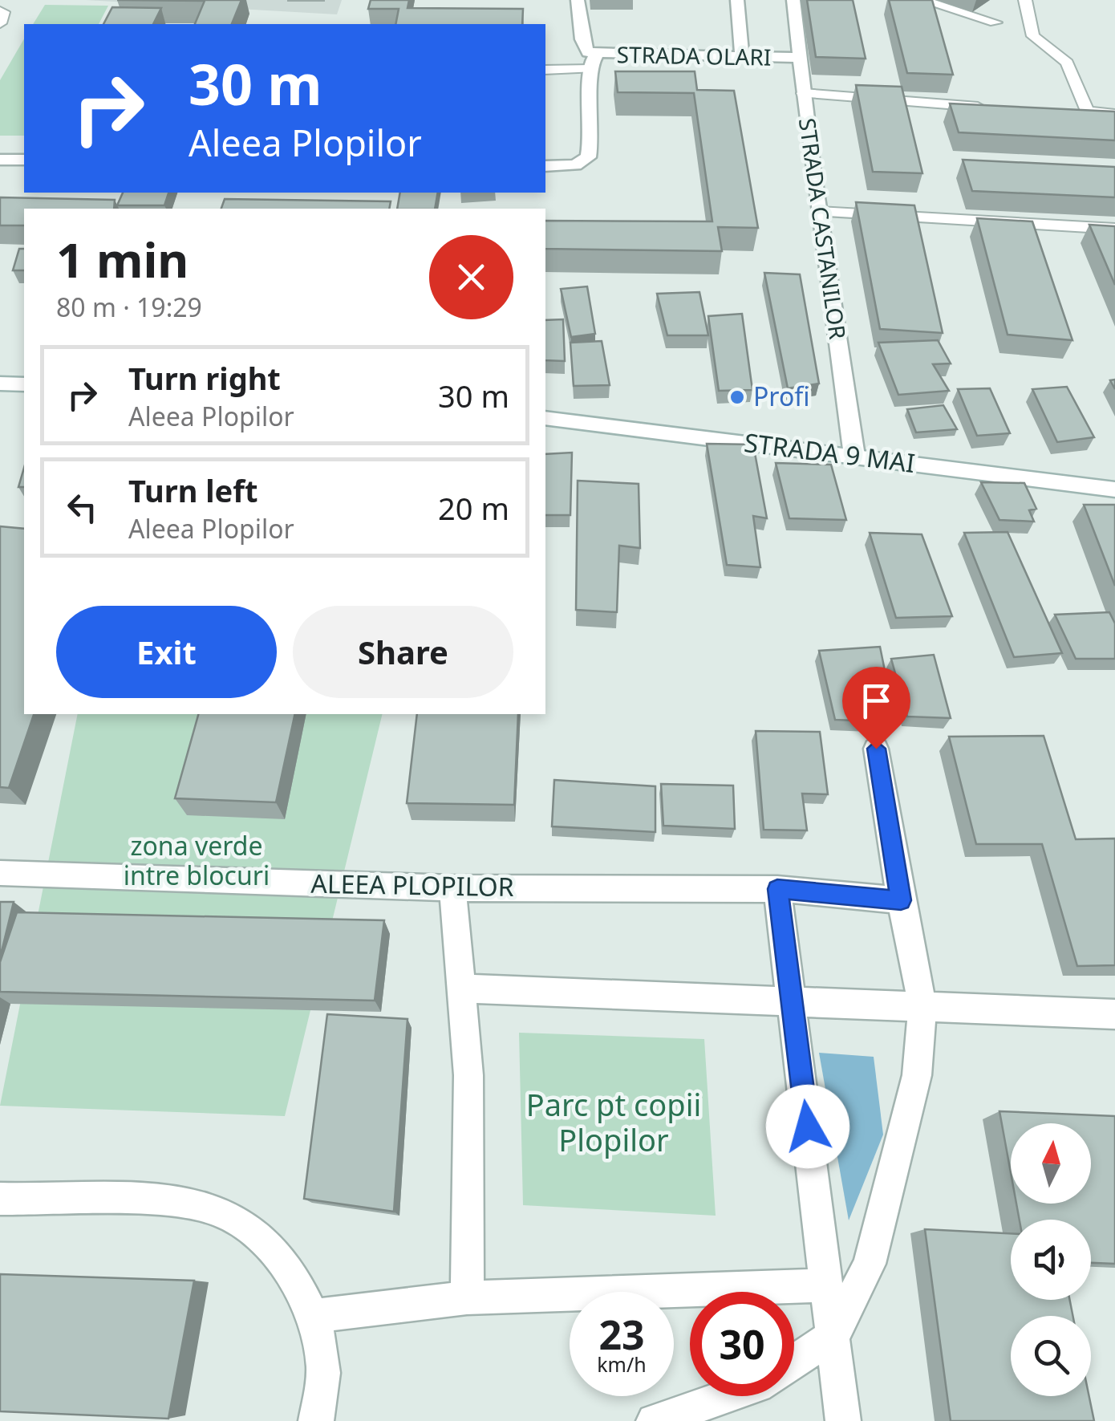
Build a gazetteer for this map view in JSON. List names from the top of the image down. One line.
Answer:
{"streets":{"street":["STRADA OLARI","STRADA CASTANILOR","STRADA 9 MAI","ALEEA PLOPILOR"]},"crossings":[["STRADA OLARI","STRADA CASTANILOR"],["STRADA CASTANILOR","STRADA 9 MAI"]],"parks":["zona verde intre blocuri","Parc pt copii Plopilor"],"places":["Profi"],"north":"top","page":{"turn":["30 m","Aleea Plopilor"],"heading":["1 min","80 m · 19:29"],"list":[{"name":"Turn right","note":"Aleea Plopilor","value":"30 m"},{"name":"Turn left","note":"Aleea Plopilor","value":"20 m"}],"buttons":["Exit","Share"],"speed":"23 km/h","limit":"30"}}
